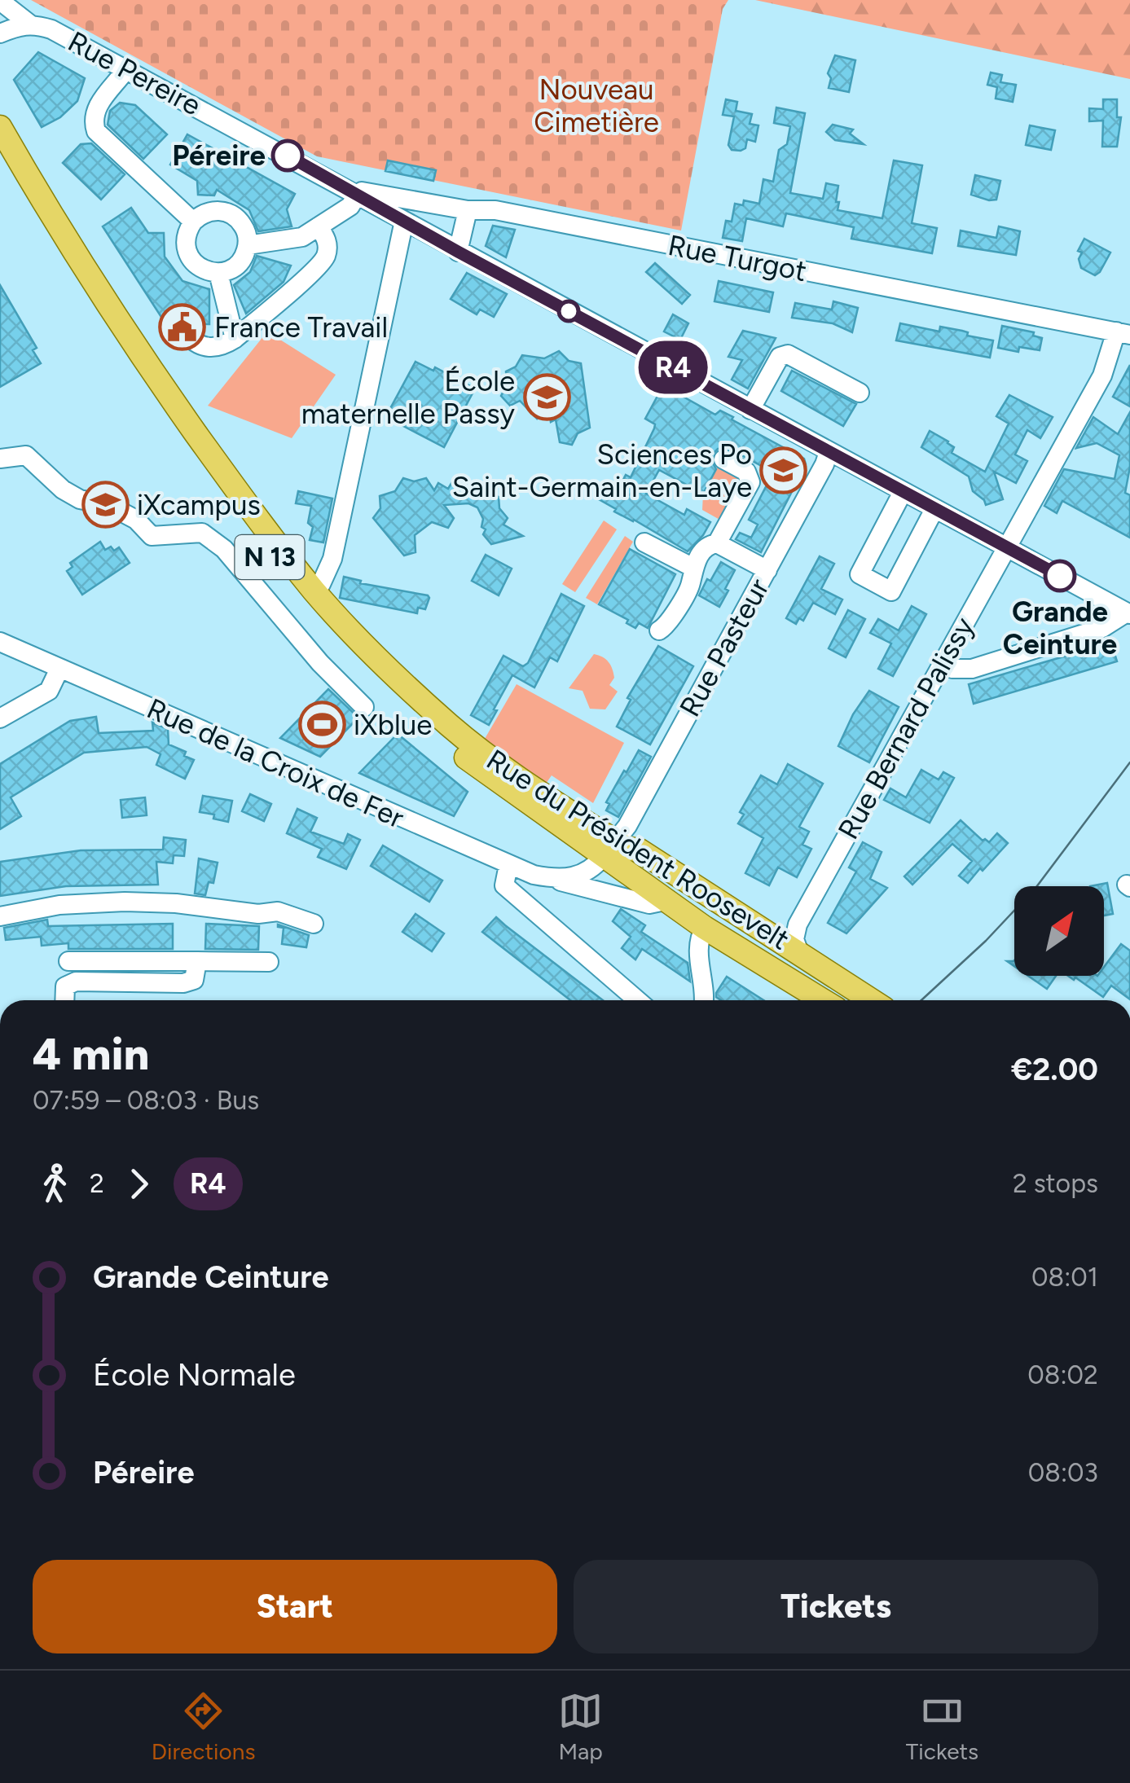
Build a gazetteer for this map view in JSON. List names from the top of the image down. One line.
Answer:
{"streets":{"main road":["N 13","Rue du Président Roosevelt"],"street":["Rue Pereire","Rue Turgot","Rue Pasteur","Rue Bernard Palissy","Rue de la Croix de Fer"]},"crossings":[["Rue Pereire","Rue Turgot"],["Rue Pereire","Rue Pasteur"],["Rue Pereire","Rue Bernard Palissy"],["Rue Turgot","Rue Bernard Palissy"],["Rue Pasteur","Rue de la Croix de Fer"],["Rue Pasteur","Rue du Président Roosevelt"],["Rue Bernard Palissy","Rue du Président Roosevelt"],["Rue de la Croix de Fer","Rue du Président Roosevelt"]],"parks":["Nouveau Cimetière"],"places":{"other":["Péreire","Grande Ceinture"],"public building":["France Travail"],"school or university":["École maternelle Passy","Sciences Po Saint-Germain-en-Laye","iXcampus"],"sports":["iXblue"]},"lines":["bus line R4"],"north":"top right","page":{"on_map":"R4","heading":["4 min","07:59 – 08:03 · Bus","€2.00"],"legs":["2","R4","2 stops"],"list":[{"name":"Grande Ceinture","value":"08:01"},{"name":"École Normale","value":"08:02"},{"name":"Péreire","value":"08:03"}],"buttons":["Start","Tickets"],"tabs":["Directions","Map","Tickets"]}}
